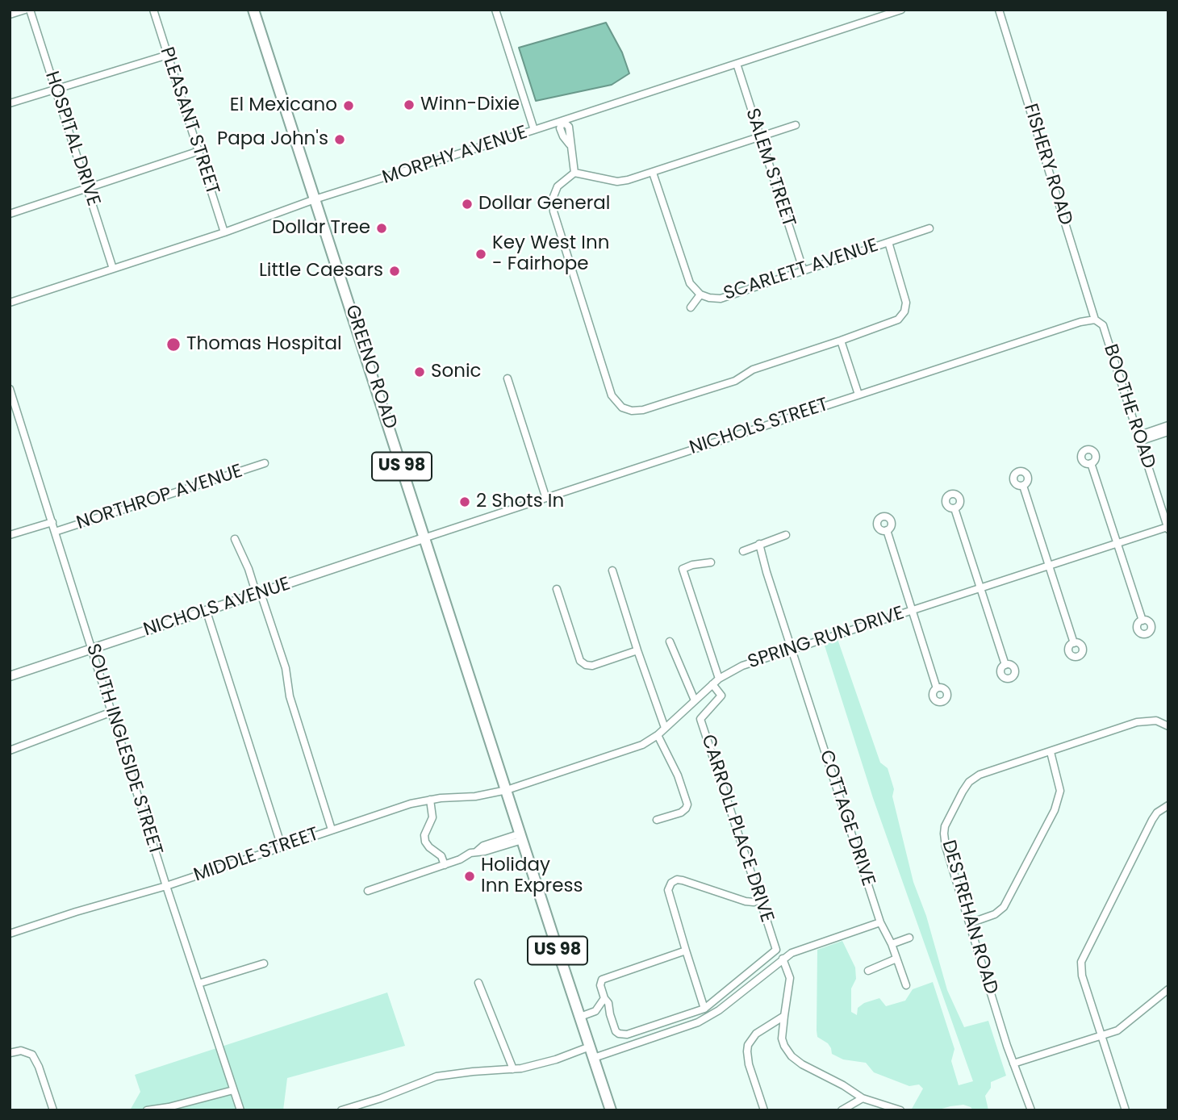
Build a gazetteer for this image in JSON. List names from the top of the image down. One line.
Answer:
{"streets":{"main road":["GREENO ROAD","US 98"],"street":["PLEASANT STREET","HOSPITAL DRIVE","MORPHY AVENUE","FISHERY ROAD","SALEM STREET","SCARLETT AVENUE","BOOTHE ROAD","NICHOLS STREET","NORTHROP AVENUE","NICHOLS AVENUE","SPRING RUN DRIVE","SOUTH INGLESIDE STREET","COTTAGE DRIVE","CARROLL PLACE DRIVE","MIDDLE STREET","DESTREHAN ROAD"]},"crossings":[["PLEASANT STREET","MORPHY AVENUE"],["HOSPITAL DRIVE","MORPHY AVENUE"],["MORPHY AVENUE","SALEM STREET"],["MORPHY AVENUE","GREENO ROAD"],["FISHERY ROAD","BOOTHE ROAD"],["FISHERY ROAD","NICHOLS STREET"],["SALEM STREET","SCARLETT AVENUE"],["GREENO ROAD","NICHOLS STREET"],["GREENO ROAD","US 98"],["GREENO ROAD","NICHOLS AVENUE"],["GREENO ROAD","SPRING RUN DRIVE"],["GREENO ROAD","MIDDLE STREET"],["BOOTHE ROAD","NICHOLS STREET"],["BOOTHE ROAD","SPRING RUN DRIVE"],["NICHOLS STREET","NICHOLS AVENUE"],["US 98","SPRING RUN DRIVE"],["US 98","MIDDLE STREET"],["NORTHROP AVENUE","SOUTH INGLESIDE STREET"],["NICHOLS AVENUE","SOUTH INGLESIDE STREET"],["SPRING RUN DRIVE","COTTAGE DRIVE"],["SPRING RUN DRIVE","CARROLL PLACE DRIVE"],["SPRING RUN DRIVE","MIDDLE STREET"],["SOUTH INGLESIDE STREET","MIDDLE STREET"]],"places":["Winn-Dixie","El Mexicano","Papa John's","Dollar General","Dollar Tree","Key West Inn - Fairhope","Little Caesars","Thomas Hospital","Sonic","2 Shots In","Holiday Inn Express"]}
